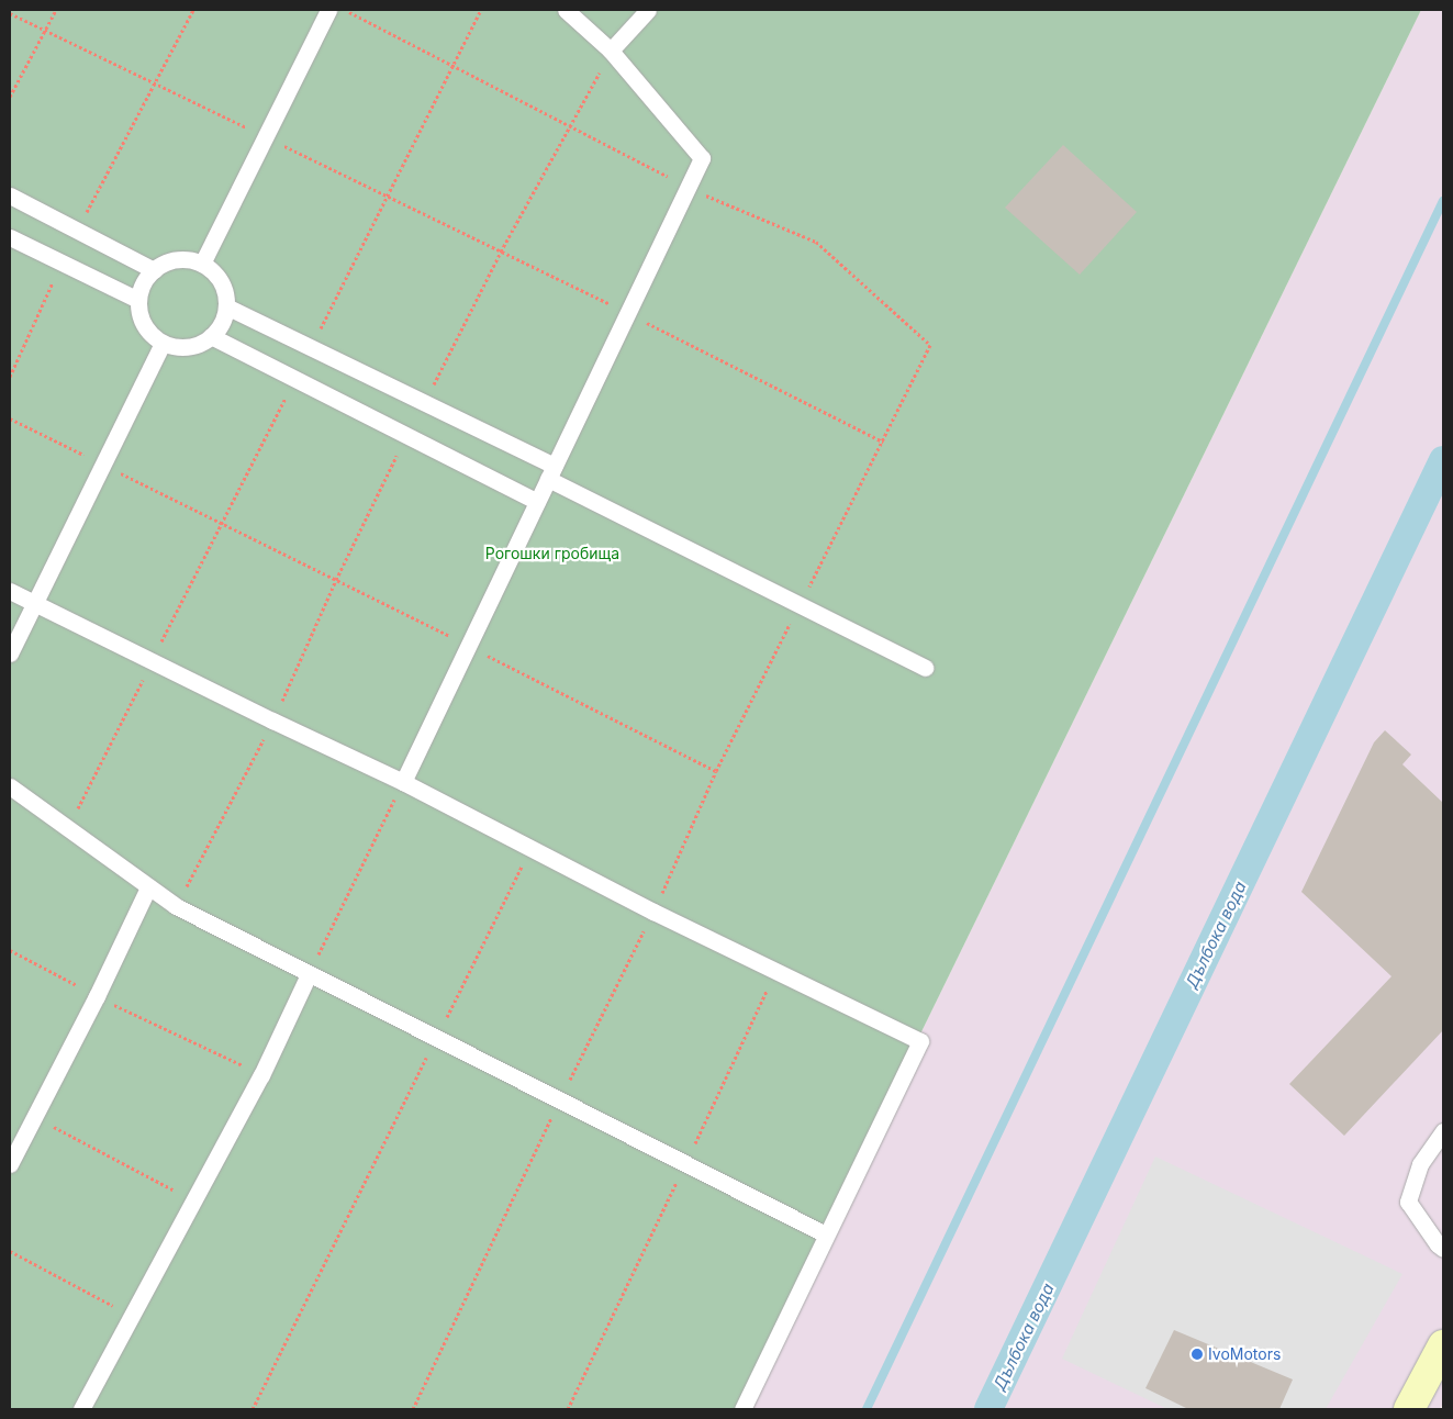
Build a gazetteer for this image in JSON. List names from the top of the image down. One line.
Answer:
{"water":["Дълбока вода"],"parks":["Рогошки гробища"],"places":["IvoMotors"]}
